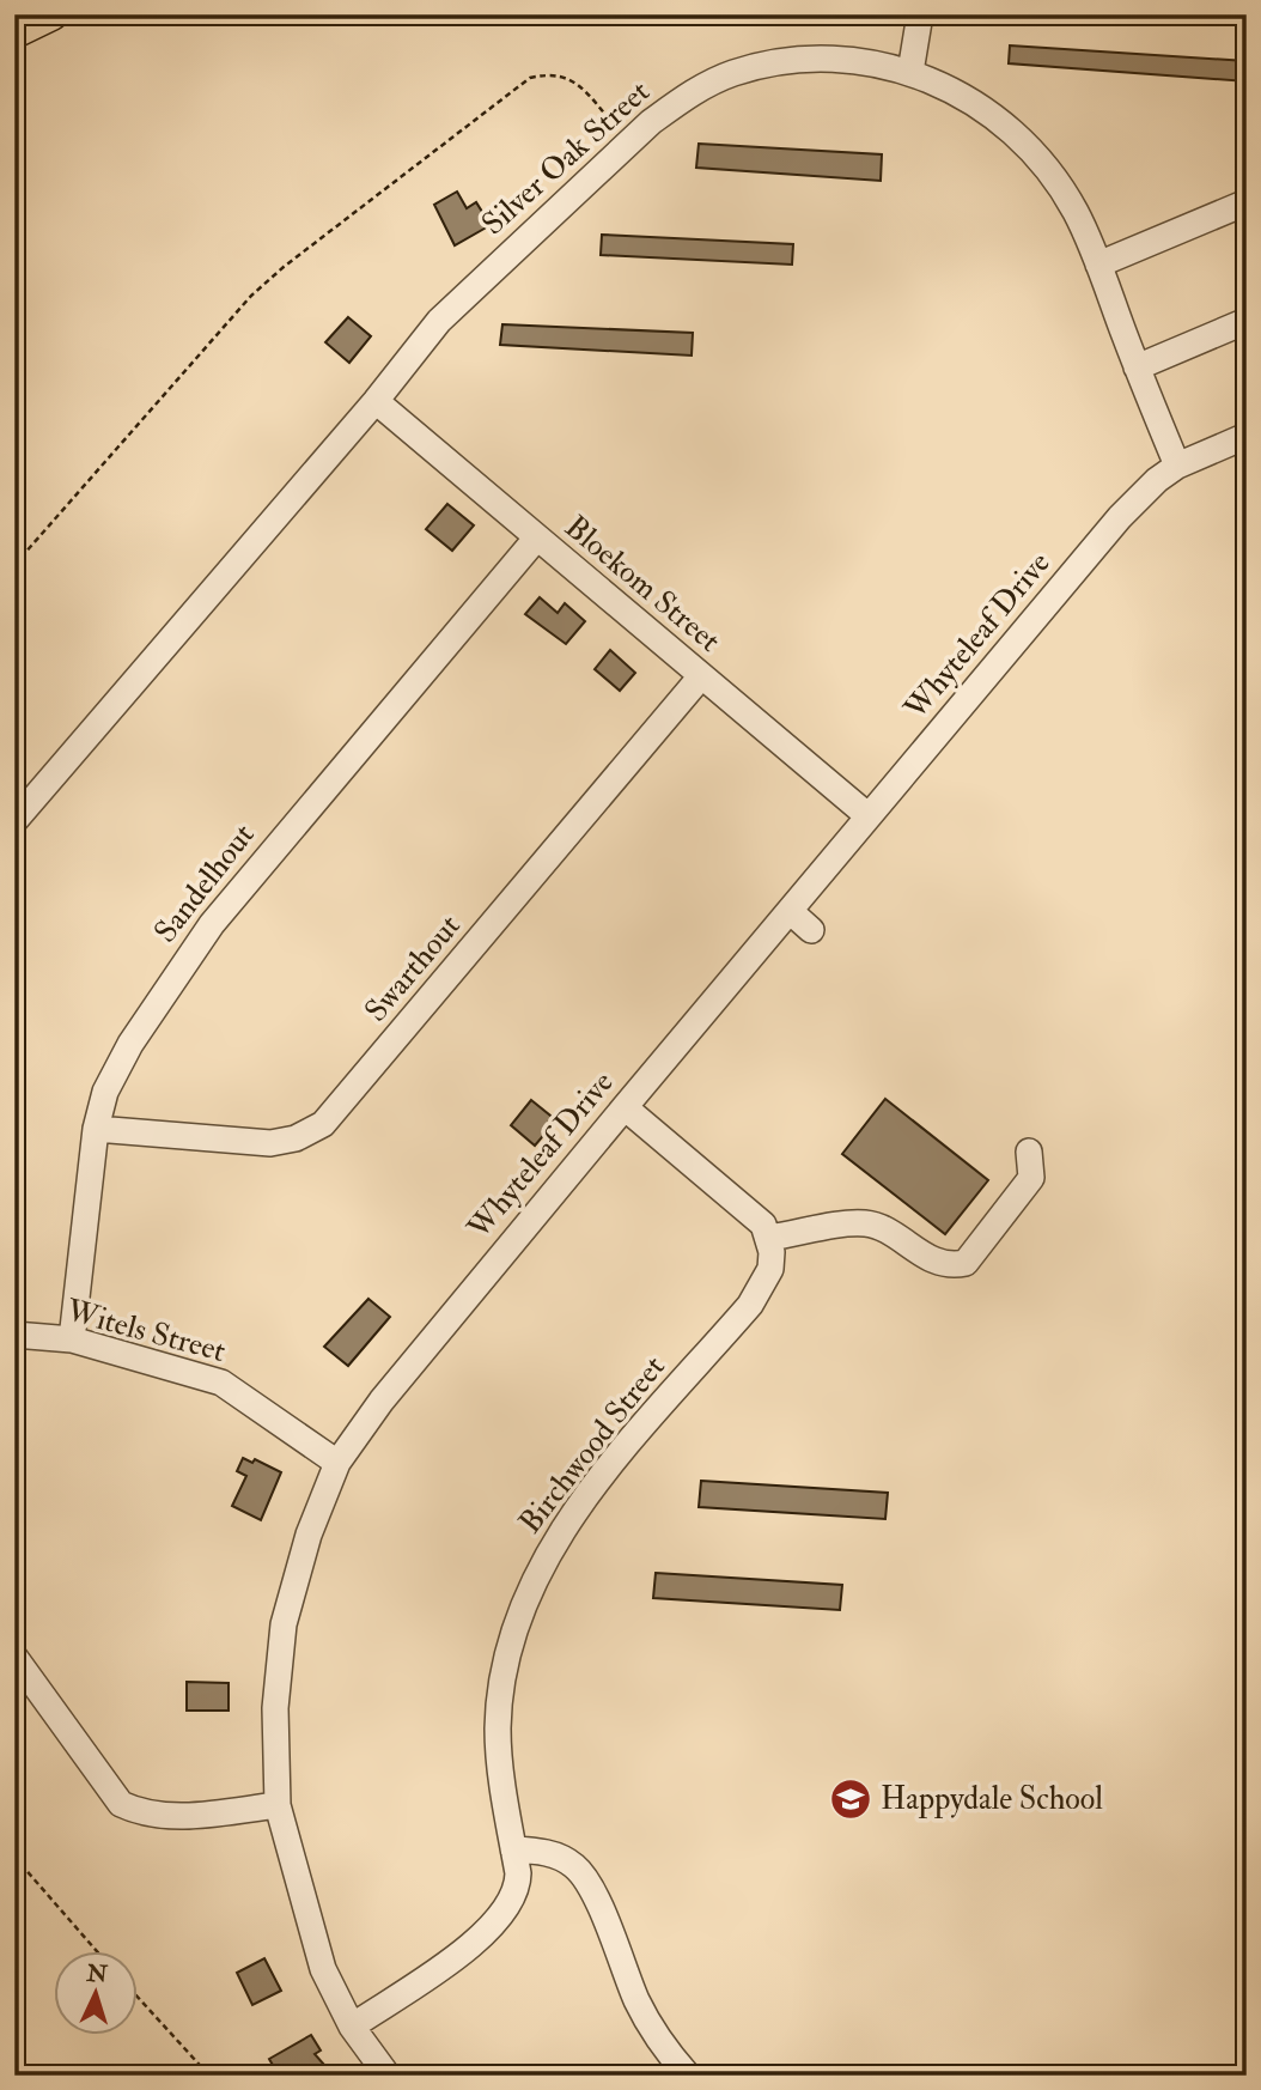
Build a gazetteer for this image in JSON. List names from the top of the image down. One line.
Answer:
{"streets":{"street":["Silver Oak Street","Bloekom Street","Whyteleaf Drive","Sandelhout","Swarthout","Witels Street","Birchwood Street"]},"crossings":[["Silver Oak Street","Bloekom Street"],["Silver Oak Street","Whyteleaf Drive"],["Bloekom Street","Whyteleaf Drive"],["Bloekom Street","Sandelhout"],["Bloekom Street","Swarthout"],["Whyteleaf Drive","Witels Street"],["Whyteleaf Drive","Birchwood Street"],["Sandelhout","Swarthout"],["Sandelhout","Witels Street"]],"places":{"school or university":["Happydale School"]},"north":"top"}
